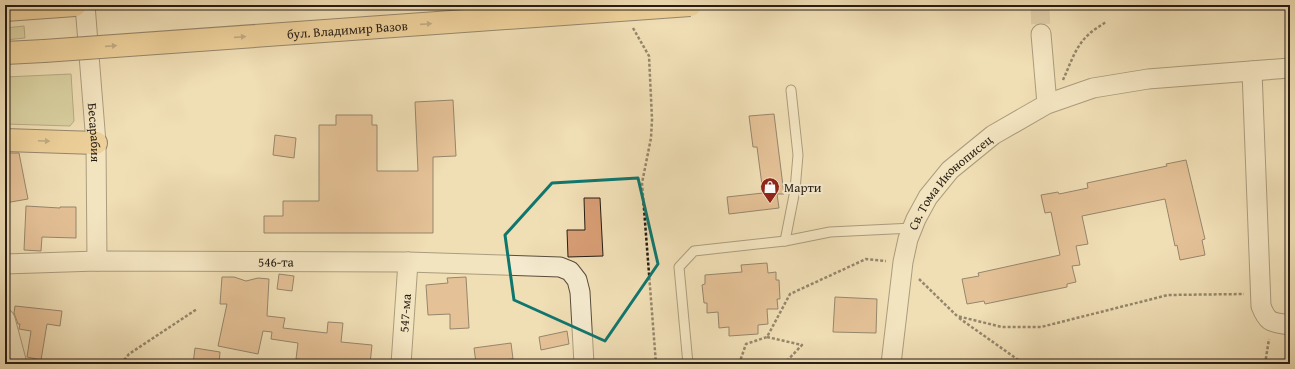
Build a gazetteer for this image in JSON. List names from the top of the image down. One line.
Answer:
{"streets":{"main road":["бул. Владимир Вазов"],"street":["Бесарабия","Св. Тома Иконописец","546-та","547-ма"]},"crossings":[["Бесарабия","546-та"],["546-та","547-ма"]],"one_way":["бул. Владимир Вазов"],"places":{"shop":["Марти"]}}
